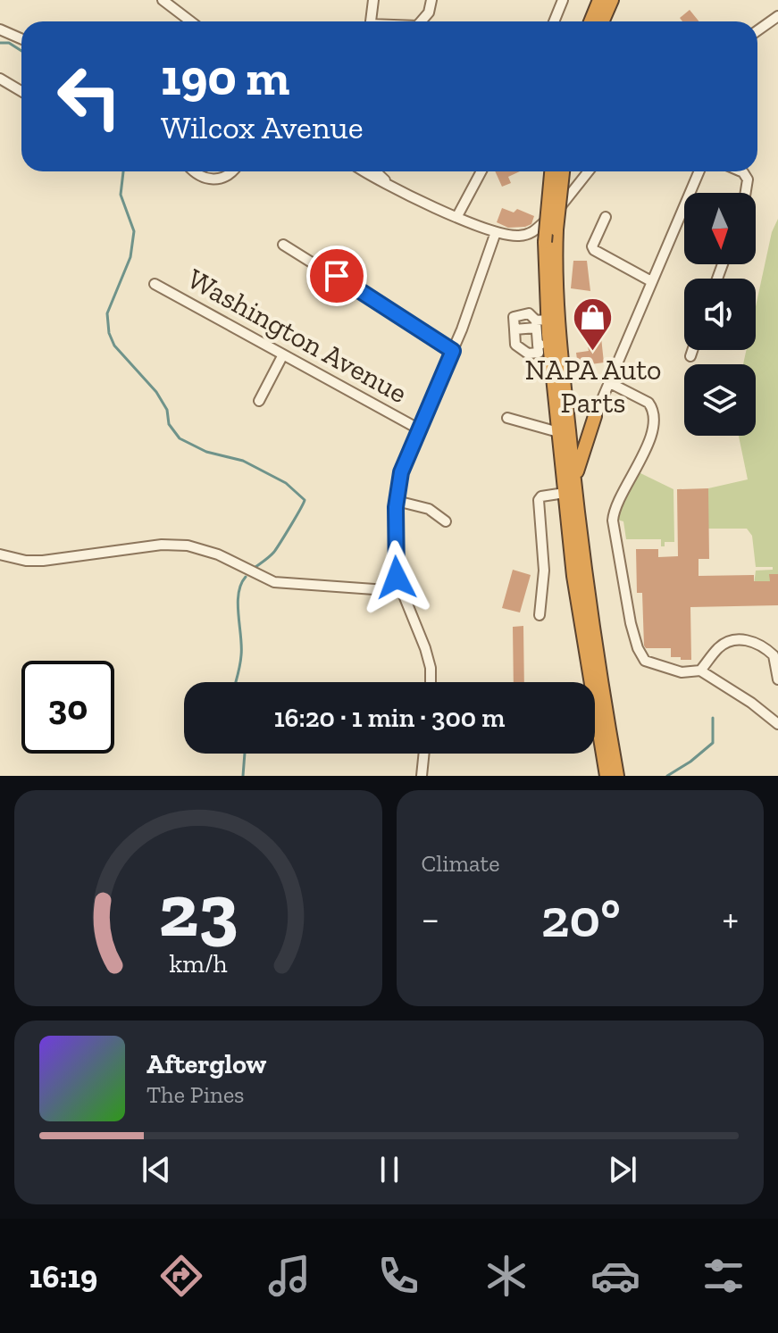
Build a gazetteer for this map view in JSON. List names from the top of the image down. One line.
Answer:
{"streets":{"street":["Washington Avenue"]},"places":{"shop":["NAPA Auto Parts"]},"north":"bottom","page":{"turn":["190 m","Wilcox Avenue"],"limit":"30","trip":"16:20 · 1 min · 300 m","tile":"Climate","heat":["−","20°","+"],"song":["Afterglow","The Pines"],"tabs":"16:19","gauge":["23","km/h"]}}
